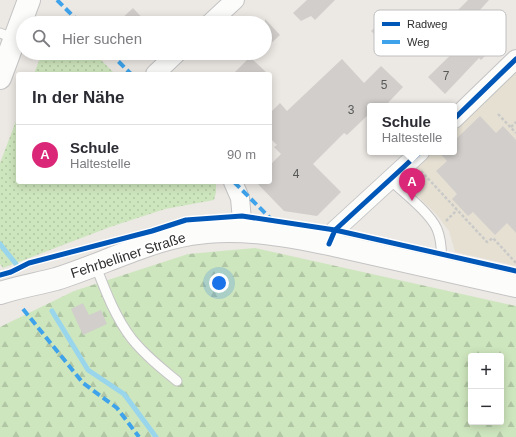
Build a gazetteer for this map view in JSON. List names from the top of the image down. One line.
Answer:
{"streets":{"main road":["Fehrbelliner Straße"]},"house_numbers":["7","5","3","4"],"legend":["Radweg","Weg"],"page":{"search":"Hier suchen","heading":"In der Nähe","popup":["Schule","Haltestelle"],"list":[{"mark":"A","name":"Schule","note":"Haltestelle","value":"90 m"}],"pins":"A","map_buttons":["+","−"]}}
